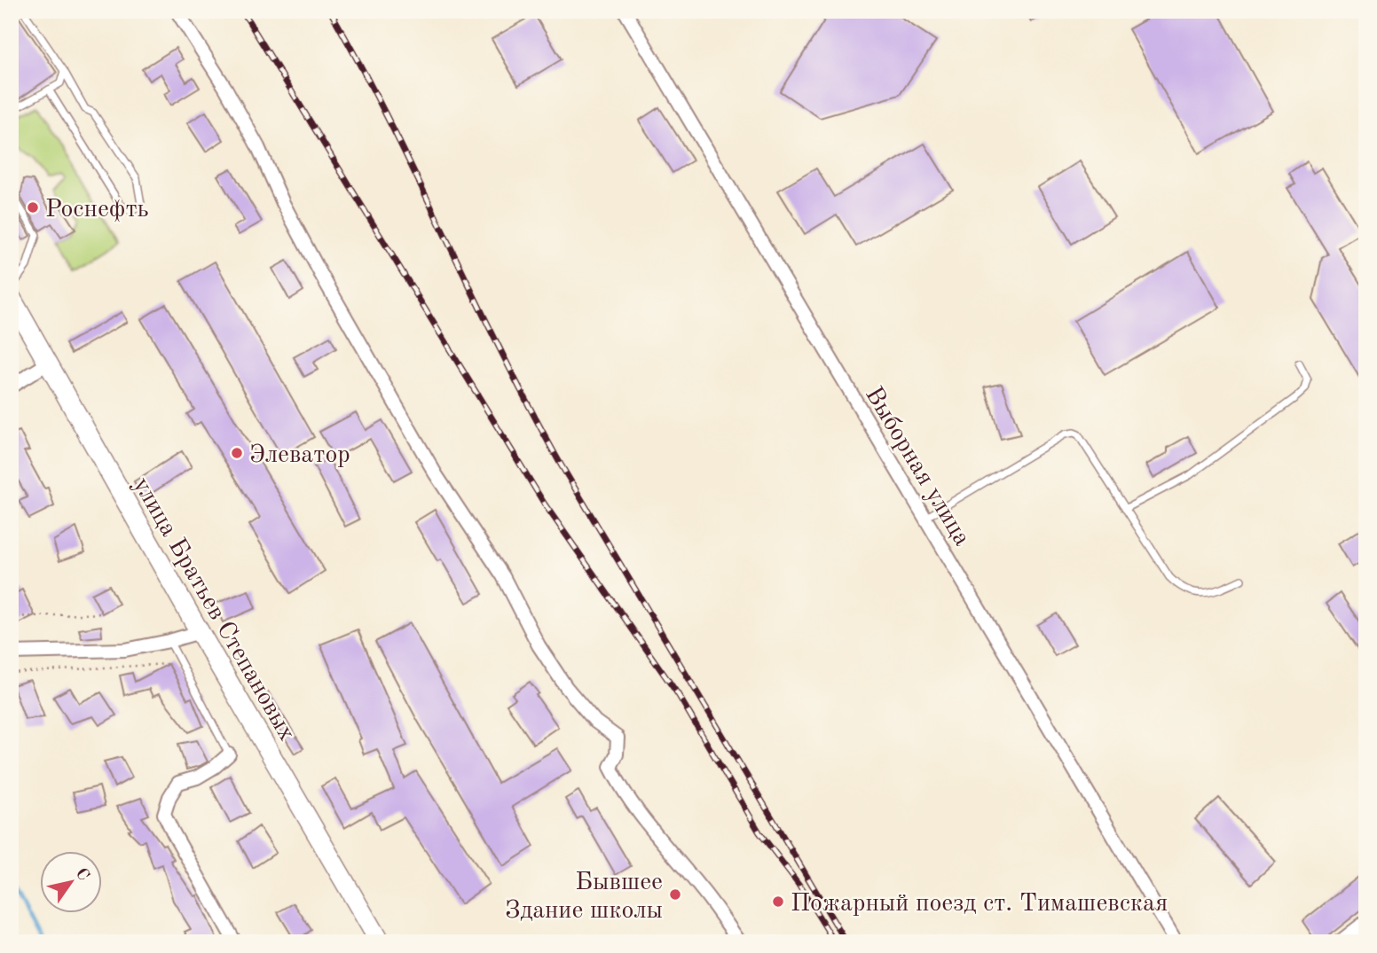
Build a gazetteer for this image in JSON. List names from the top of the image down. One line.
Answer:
{"streets":{"main road":["улица Братьев Степановых"],"street":["Выборная улица"]},"places":["Роснефть","Элеватор","Бывшее Здание школы","Пожарный поезд ст. Тимашевская"],"north":"top right"}
